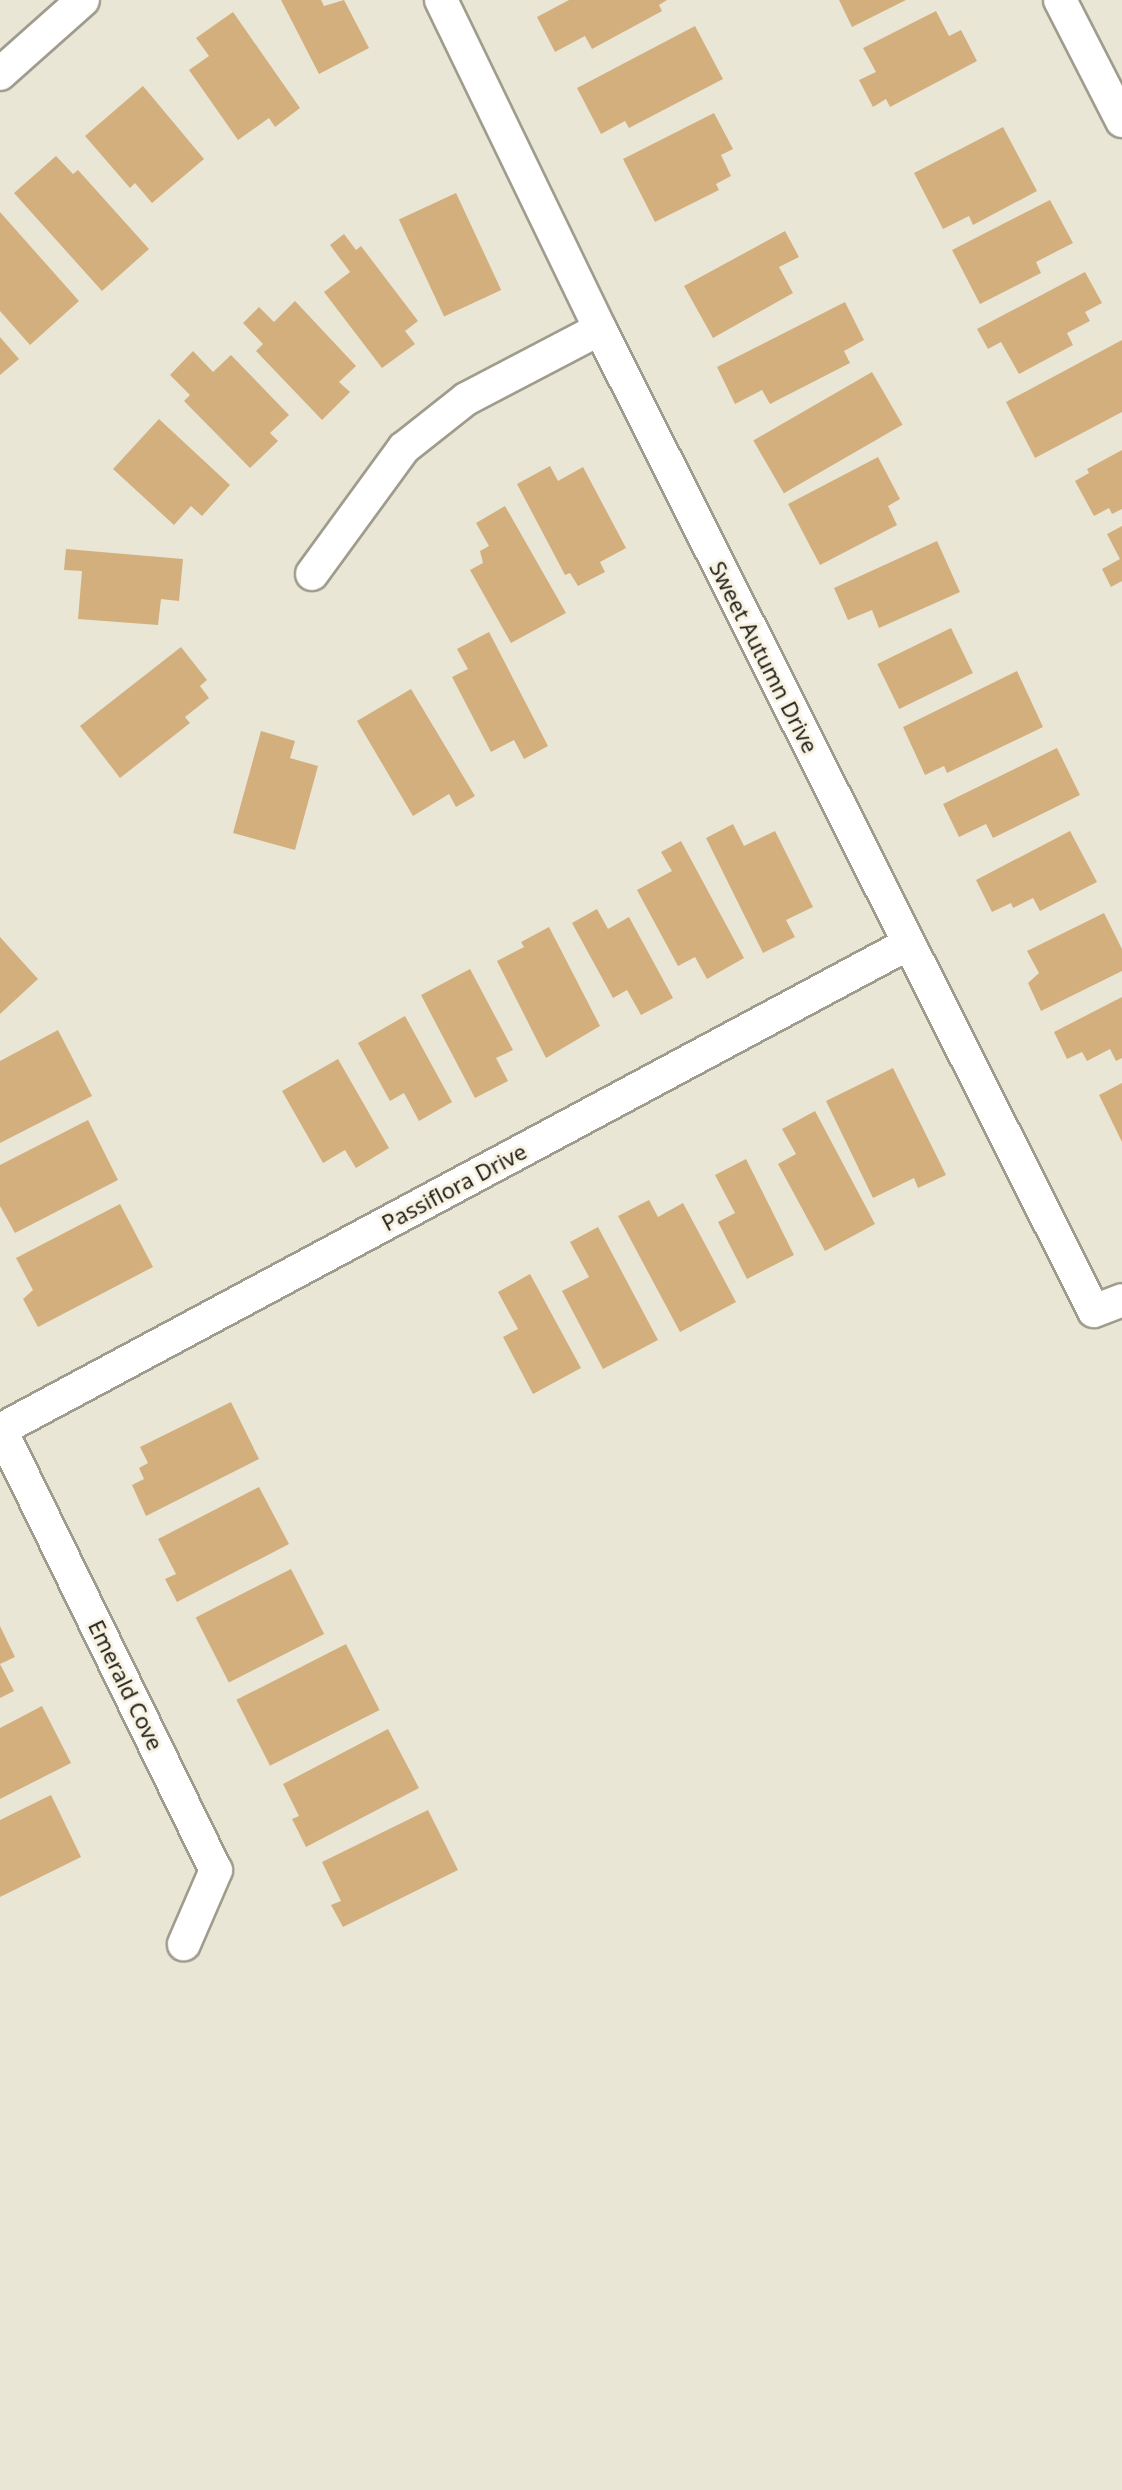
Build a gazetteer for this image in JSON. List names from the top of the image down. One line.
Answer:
{"streets":{"street":["Sweet Autumn Drive","Passiflora Drive","Emerald Cove"]},"crossings":[["Sweet Autumn Drive","Passiflora Drive"],["Passiflora Drive","Emerald Cove"]]}
